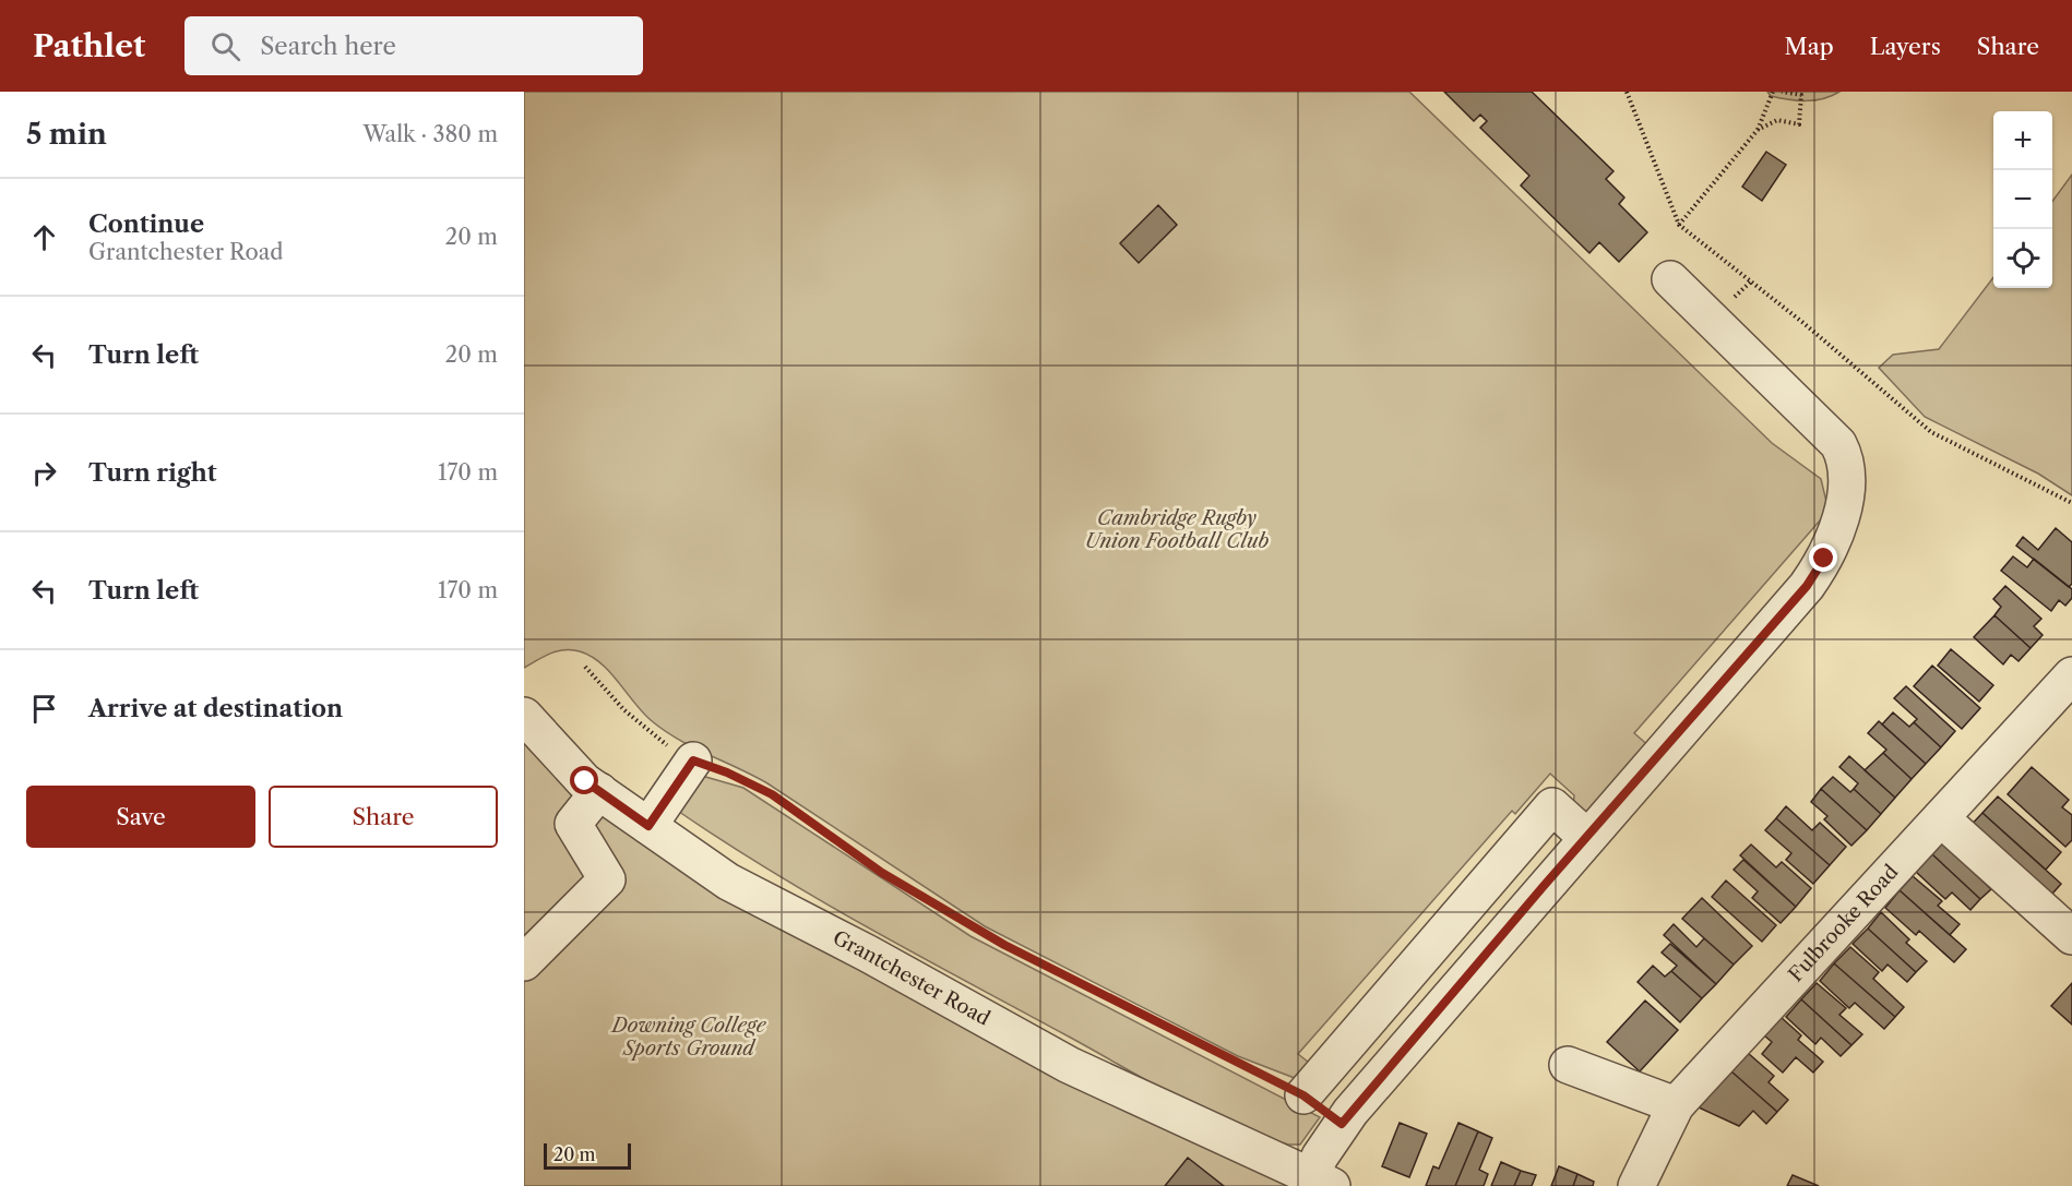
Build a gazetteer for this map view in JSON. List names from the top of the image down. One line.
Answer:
{"streets":{"street":["Fulbrooke Road","Grantchester Road"]},"parks":["Cambridge Rugby Union Football Club","Downing College Sports Ground"],"scale_bar":"20 m","page":{"header":"Pathlet","search":"Search here","nav":["Map","Layers","Share"],"heading":["5 min","Walk · 380 m"],"map_buttons":["+","−"],"list":[["Continue","Grantchester Road","20 m"],["Turn left","20 m"],["Turn right","170 m"],["Turn left","170 m"],"Arrive at destination"],"buttons":["Save","Share"],"scale":"20 m"}}
